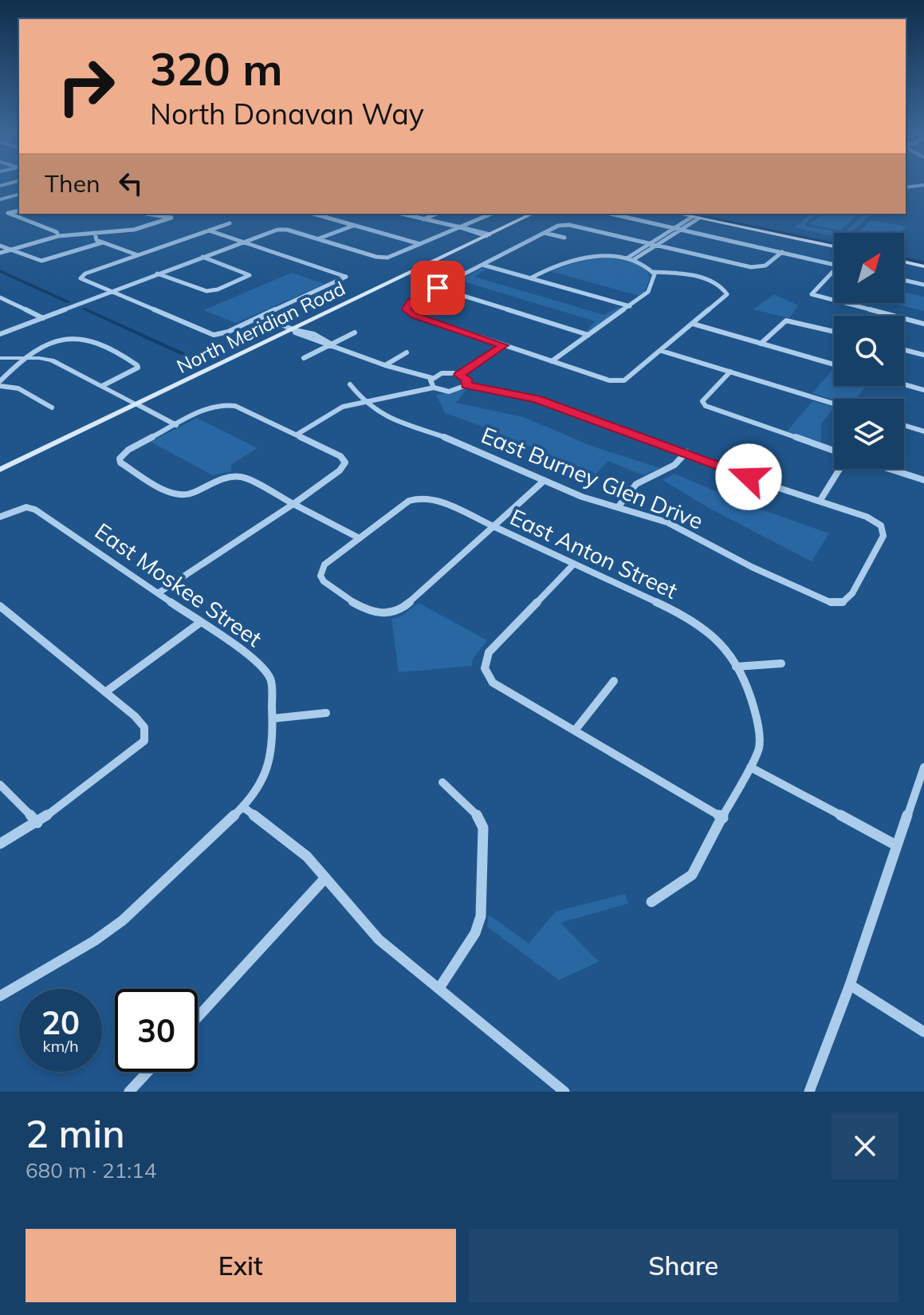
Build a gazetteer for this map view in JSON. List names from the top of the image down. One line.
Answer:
{"streets":{"main road":["North Meridian Road"],"street":["East Burney Glen Drive","East Anton Street","East Moskee Street"]},"north":"top right","page":{"turn":["320 m","North Donavan Way"],"then":"Then","speed":"20 km/h","limit":"30","heading":["2 min","680 m · 21:14"],"buttons":["Exit","Share"]}}
